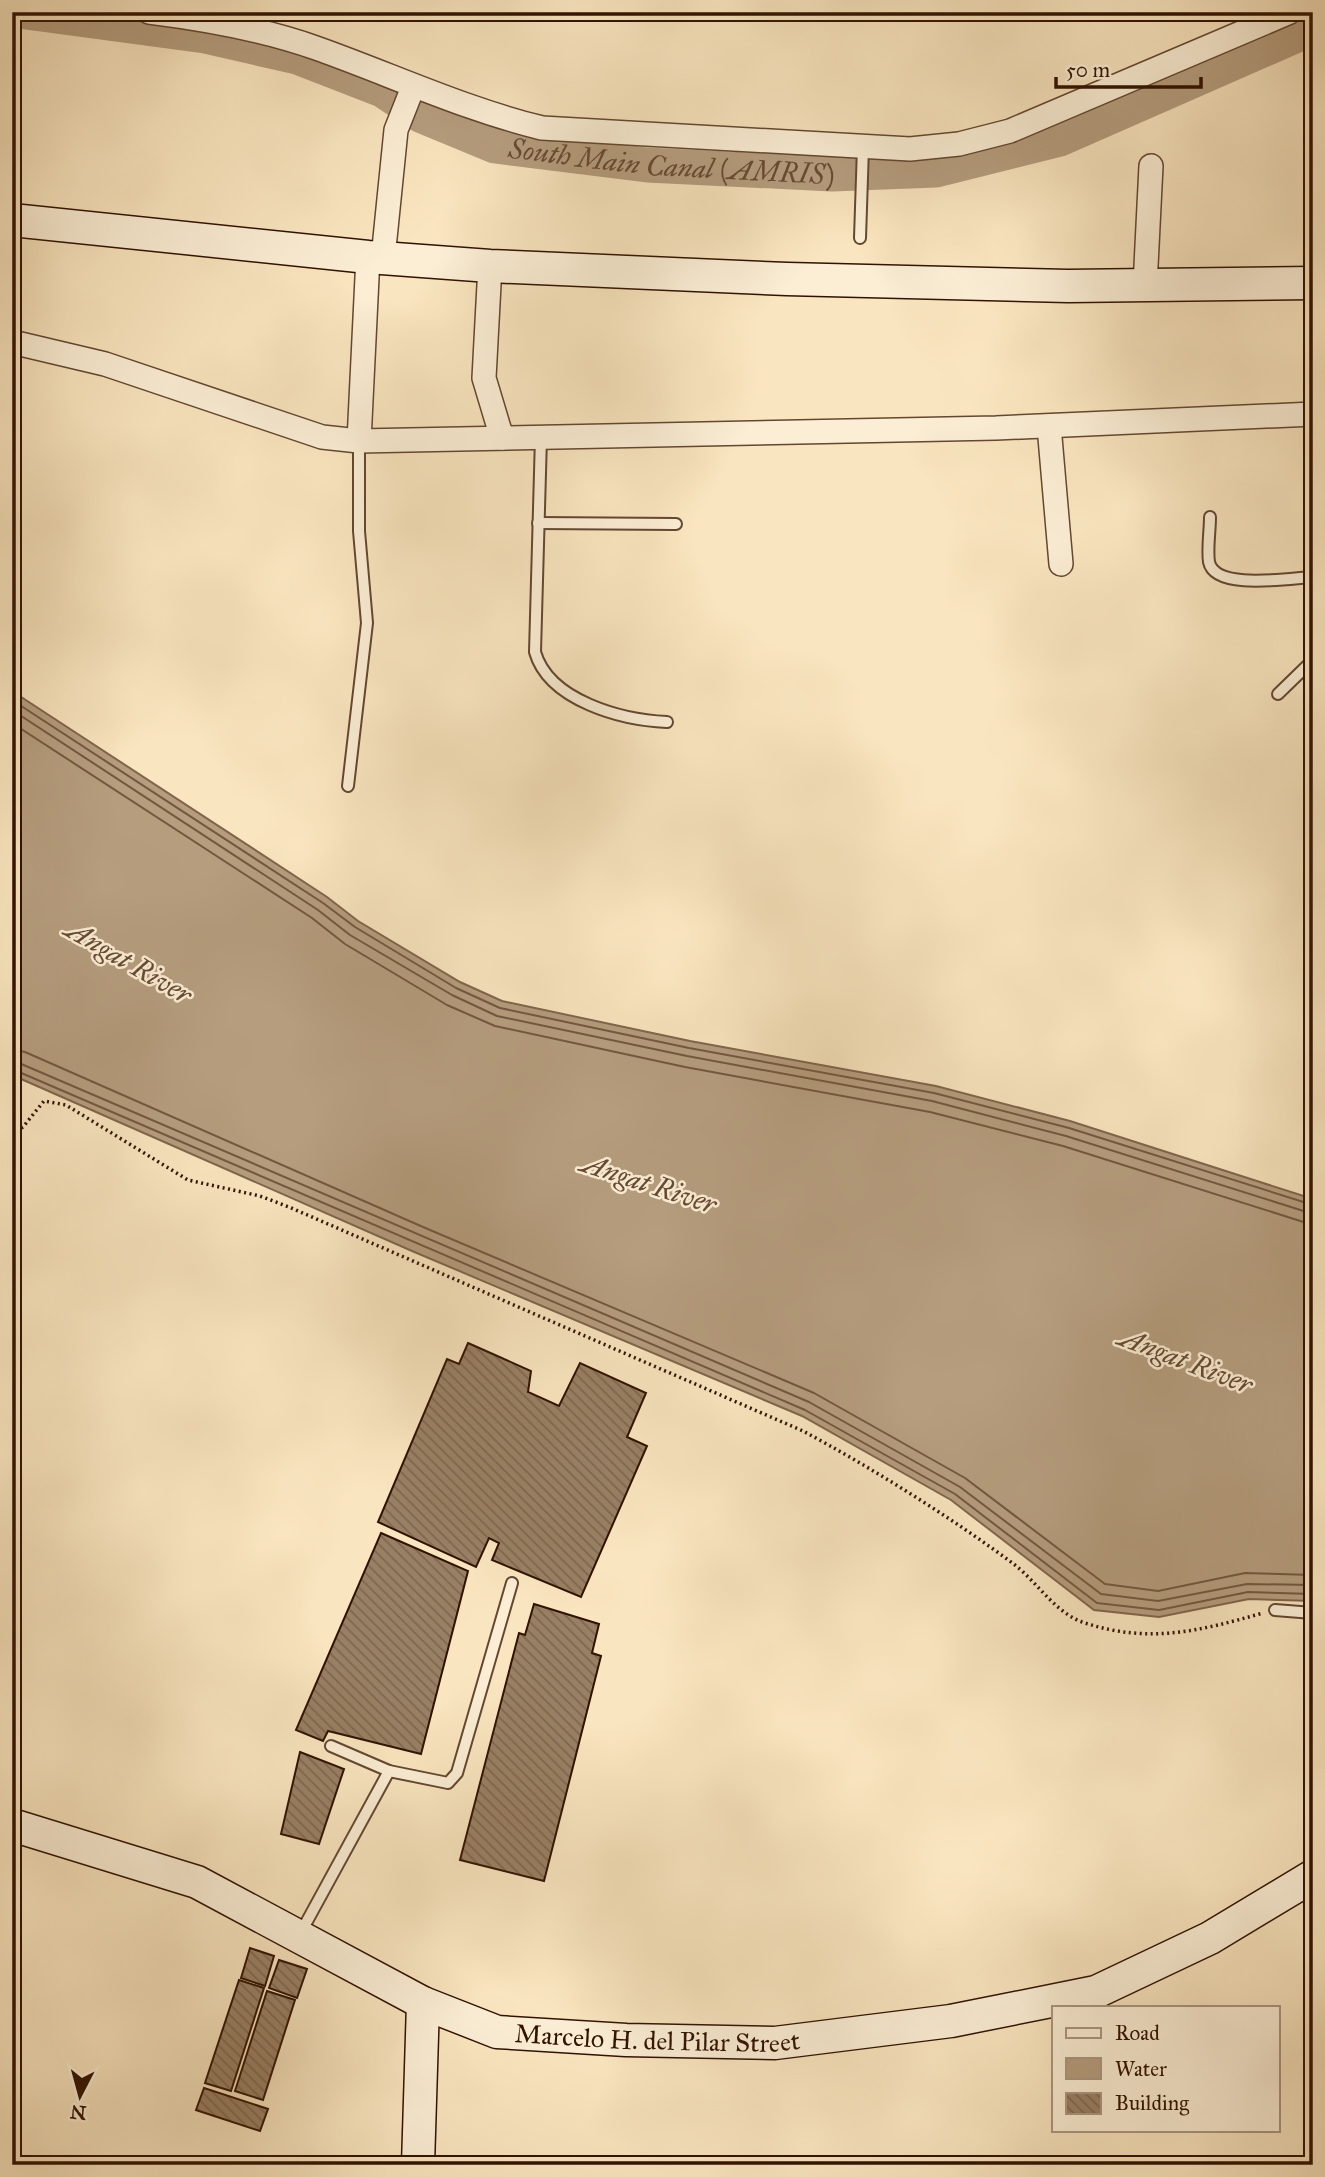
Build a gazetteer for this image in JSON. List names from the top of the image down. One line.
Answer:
{"streets":{"street":["Marcelo H. del Pilar Street"]},"water":["South Main Canal (AMRIS)","Angat River"],"legend":["Road","Water","Building"],"scale_bar":"50 m","north":"bottom"}
